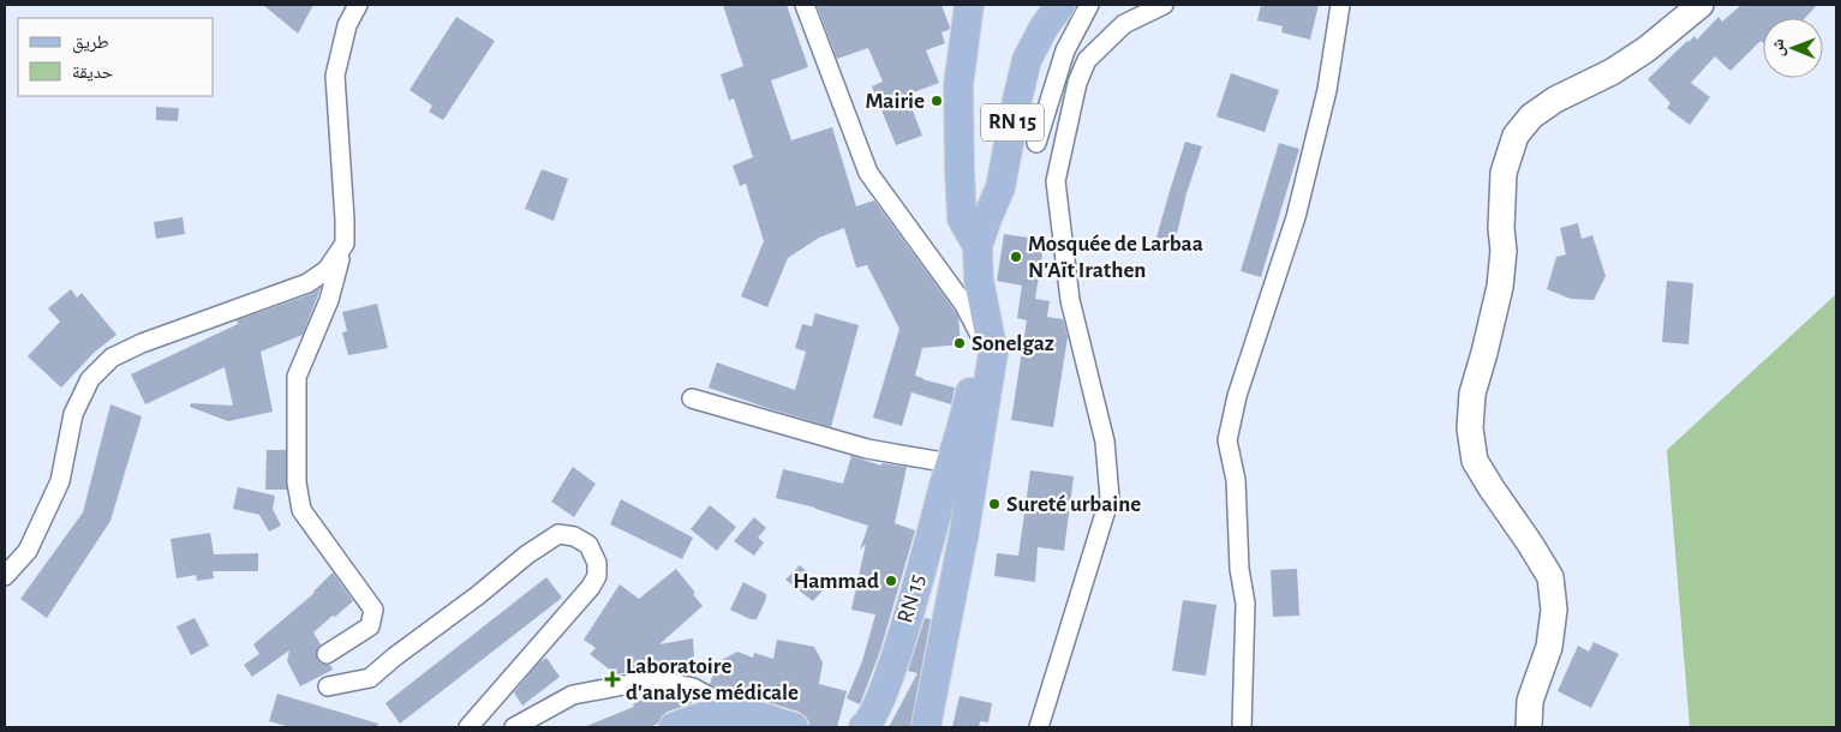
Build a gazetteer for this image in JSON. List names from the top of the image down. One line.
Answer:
{"streets":{"main road":["RN 15"]},"places":{"other":["Mairie","Mosquée de Larbaa N'Aït Irathen","Sonelgaz","Sureté urbaine","Hammad"],"health":["Laboratoire d'analyse médicale"]},"legend":["طريق","حديقة"],"north":"left"}
